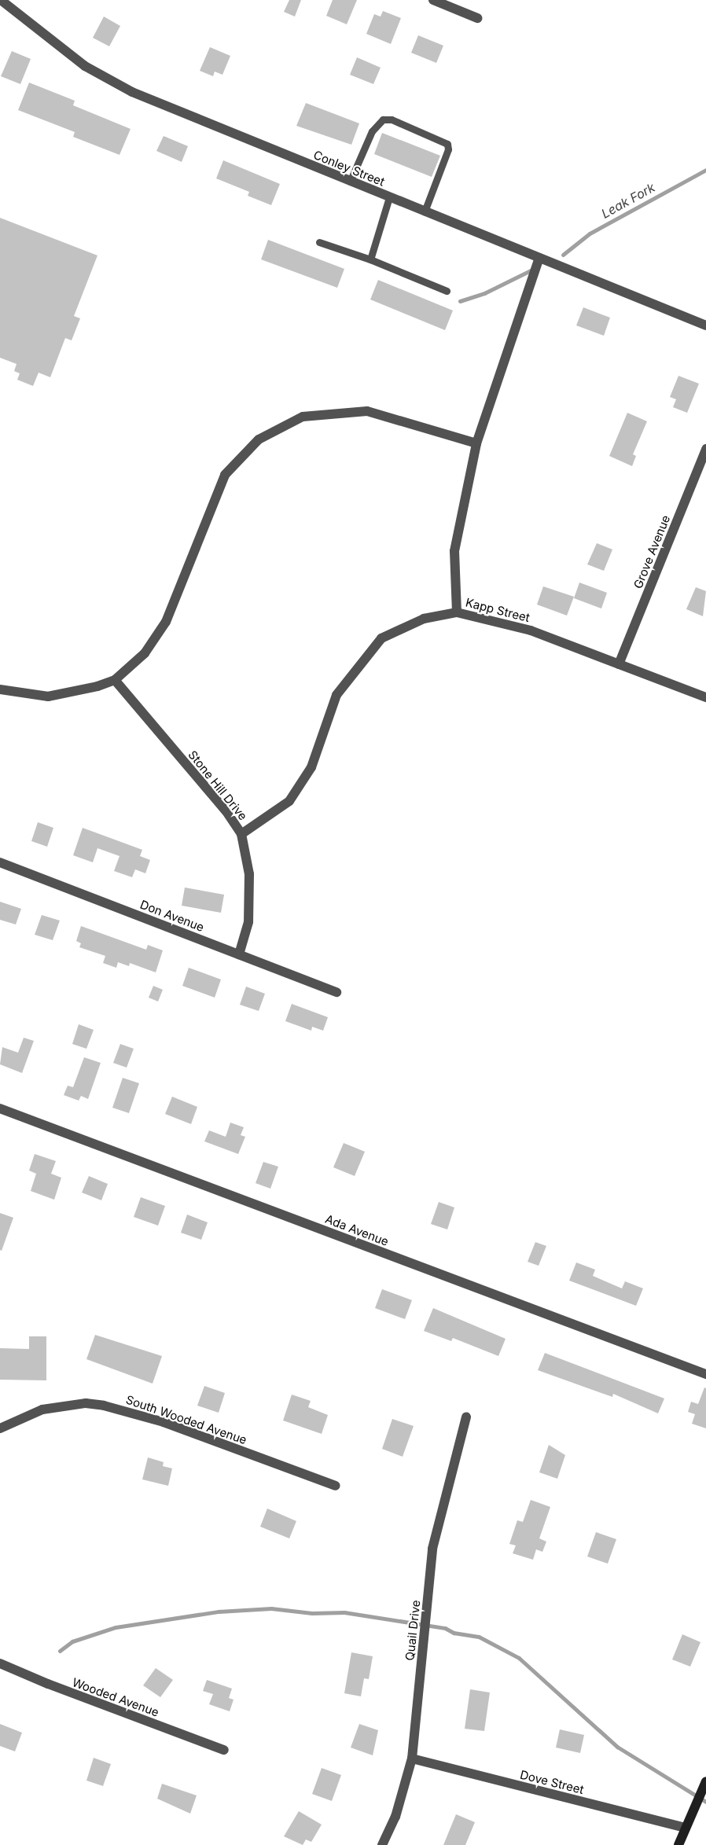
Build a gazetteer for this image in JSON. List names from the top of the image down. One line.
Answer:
{"streets":{"street":["Conley Street","Grove Avenue","Kapp Street","Stone Hill Drive","Don Avenue","Ada Avenue","South Wooded Avenue","Quail Drive","Wooded Avenue","Dove Street"]},"crossings":[["Grove Avenue","Kapp Street"],["Kapp Street","Stone Hill Drive"],["Stone Hill Drive","Don Avenue"],["Quail Drive","Dove Street"]],"water":["Leak Fork"]}
